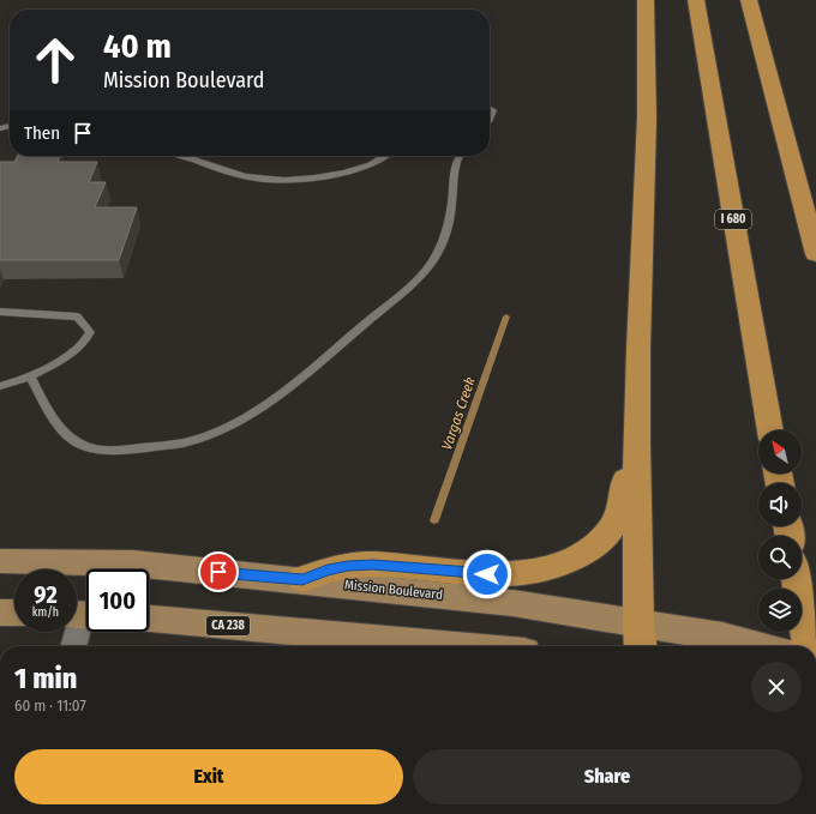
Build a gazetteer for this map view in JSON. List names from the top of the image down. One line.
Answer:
{"streets":{"highway":["I 680"],"main road":["Mission Boulevard","CA 238"]},"water":["Vargas Creek"],"north":"top left","page":{"turn":["40 m","Mission Boulevard"],"then":"Then","speed":"92 km/h","limit":"100","heading":["1 min","60 m · 11:07"],"buttons":["Exit","Share"]}}
